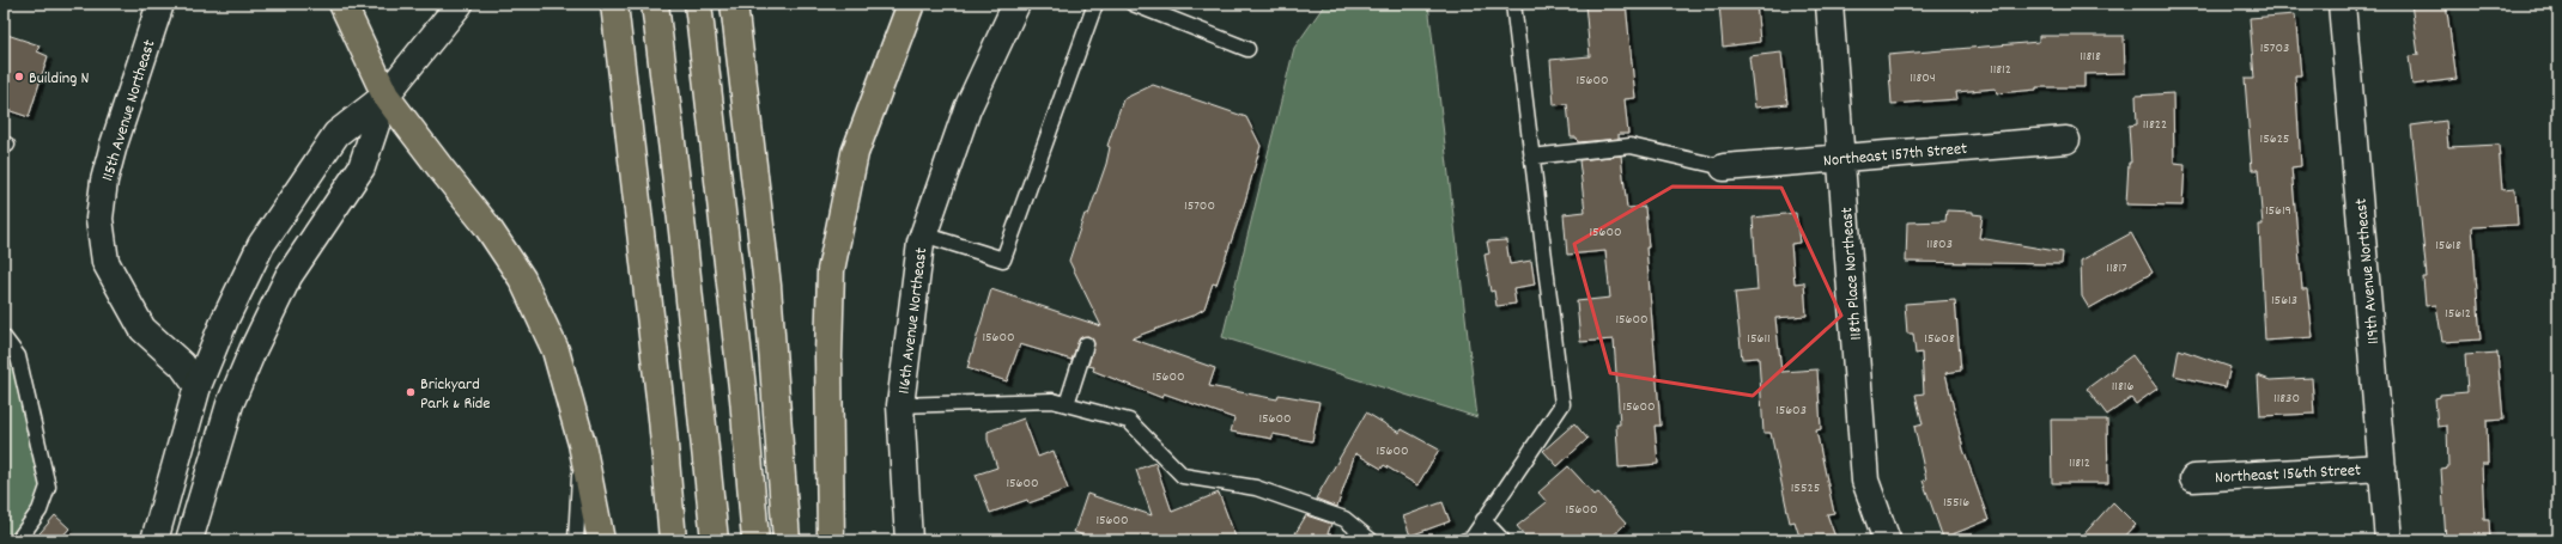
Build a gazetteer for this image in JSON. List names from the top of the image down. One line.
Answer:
{"streets":{"street":["115th Avenue Northeast","Northeast 157th Street","119th Avenue Northeast","118th Place Northeast","116th Avenue Northeast","Northeast 156th Street"]},"crossings":[["Northeast 157th Street","118th Place Northeast"],["119th Avenue Northeast","Northeast 156th Street"]],"places":["Building N","Brickyard Park & Ride"],"house_numbers":["15703","11818","11812","11804","15600","11822","15625","15700","15619","15600","11803","15618","11817","15613","15612","15600","15600","15611","15608","15600","11816","11830","15600","15603","15600","15600","11812","15600","15525","15516","15600","15600"]}
